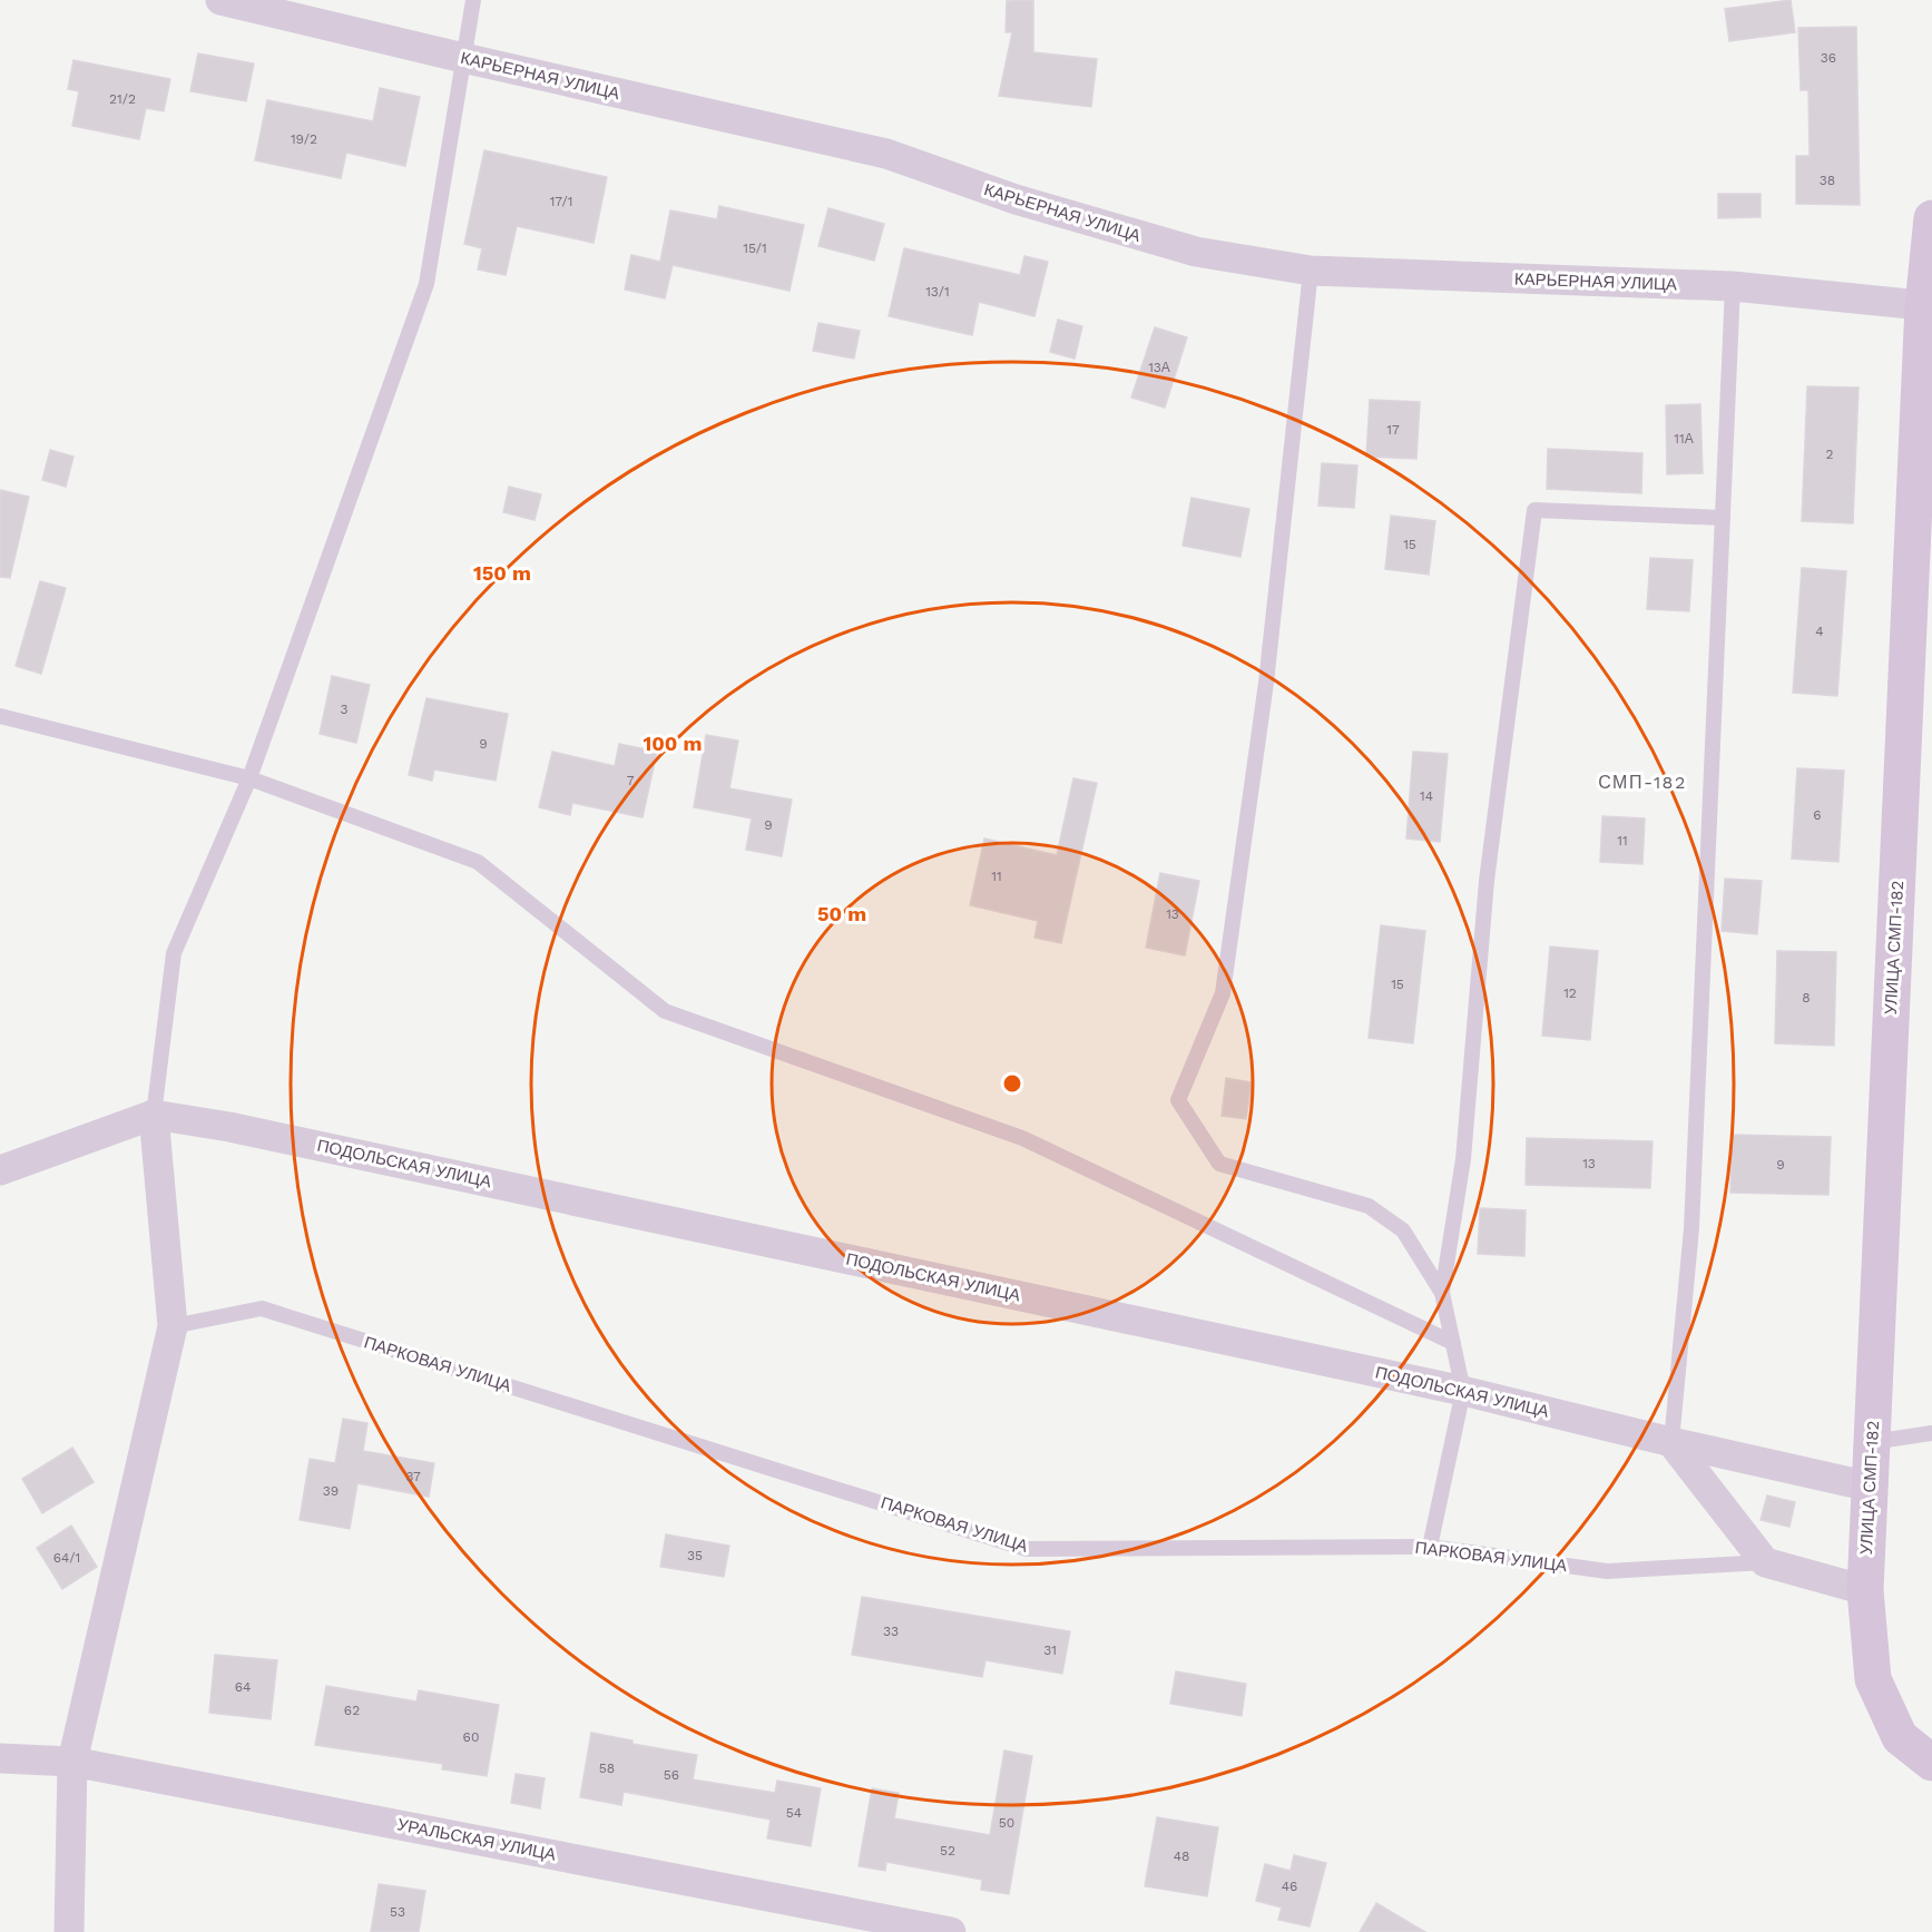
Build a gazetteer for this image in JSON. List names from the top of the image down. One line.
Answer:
{"streets":{"street":["КАРЬЕРНАЯ УЛИЦА","УЛИЦА СМП-182","ПОДОЛЬСКАЯ УЛИЦА","УРАЛЬСКАЯ УЛИЦА"],"lane":["ПАРКОВАЯ УЛИЦА"]},"crossings":[["КАРЬЕРНАЯ УЛИЦА","УЛИЦА СМП-182"],["УЛИЦА СМП-182","ПОДОЛЬСКАЯ УЛИЦА"]],"districts":["СМП-182"],"house_numbers":["36","21/2","19/2","38","17/1","15/1","13/1","13А","17","11А","2","15","4","3","9","7","14","6","9","11","11","13","15","12","8","13","9","37","39","35","64/1","33","31","64","62","60","58","56","54","50","52","48","46","53"],"rings":["150 m","100 m","50 m"]}
